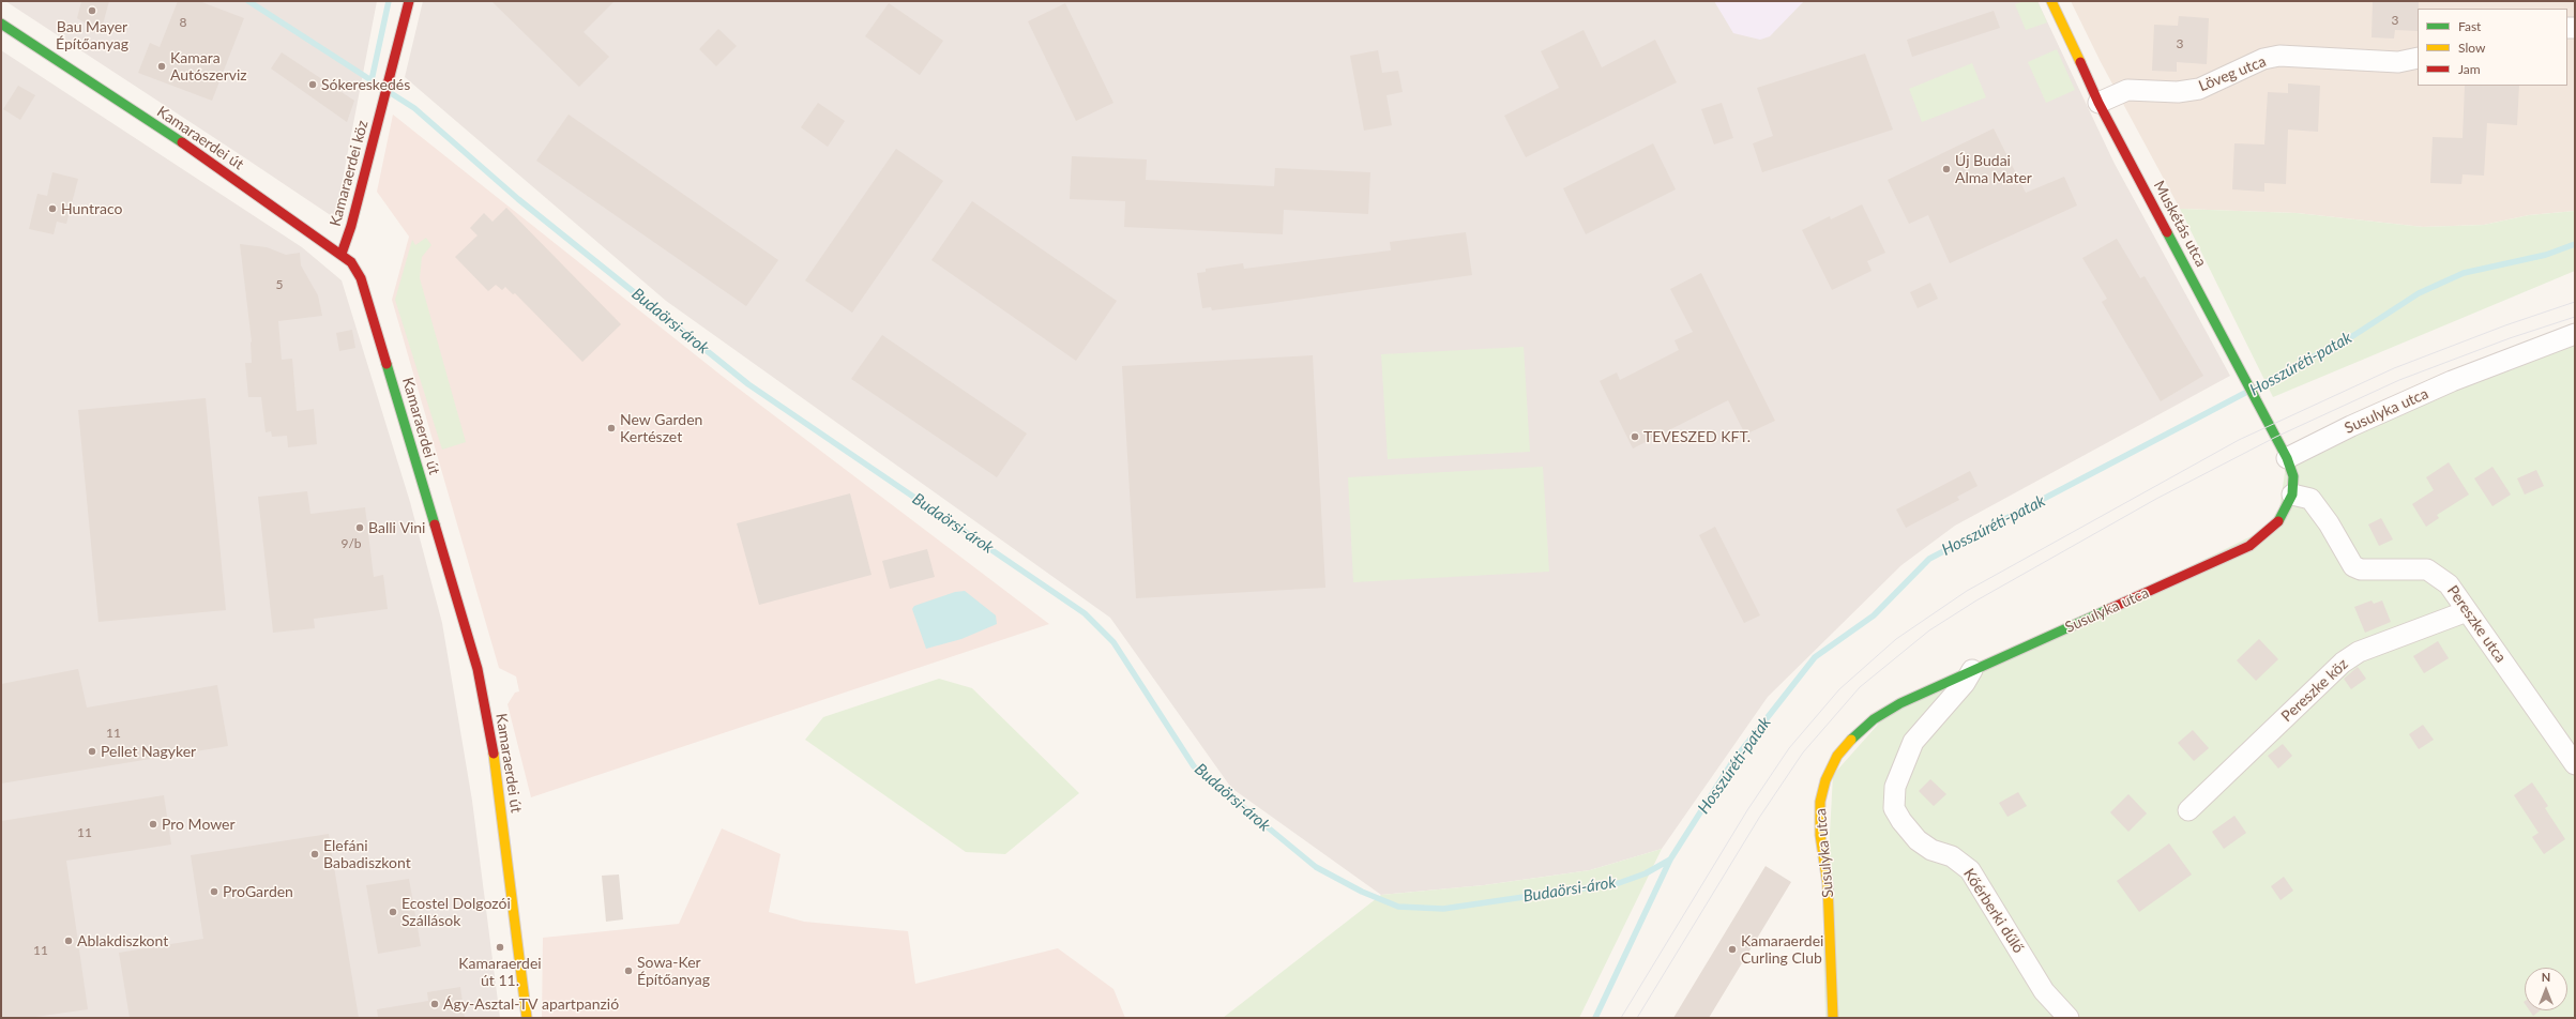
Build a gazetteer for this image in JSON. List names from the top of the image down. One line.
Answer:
{"streets":{"street":["Löveg utca","Kamaraerdei út","Kamaraerdei köz","Muskétás utca","Susulyka utca","Pereszke utca","Pereszke köz","Kőérberki dűlő"]},"crossings":[["Löveg utca","Muskétás utca"],["Kamaraerdei út","Kamaraerdei köz"],["Muskétás utca","Susulyka utca"],["Susulyka utca","Pereszke utca"],["Susulyka utca","Kőérberki dűlő"],["Pereszke utca","Pereszke köz"]],"water":["Budaörsi-árok","Hosszúréti-patak"],"places":["Bau Mayer Építőanyag","Kamara Autószerviz","Sókereskedés","Új Budai Alma Mater","Huntraco","New Garden Kertészet","TEVESZED KFT.","Balli Vini","Pellet Nagyker","Pro Mower","Elefáni Babadiszkont","ProGarden","Ecostel Dolgozói Szállások","Ablakdiszkont","Kamaraerdei út 11.","Kamaraerdei Curling Club","Sowa-Ker Építőanyag","Ágy-Asztal-TV apartpanzió"],"house_numbers":["3","8","3","5","9/b","11","11","11"],"legend":["Fast","Slow","Jam"],"north":"top"}
